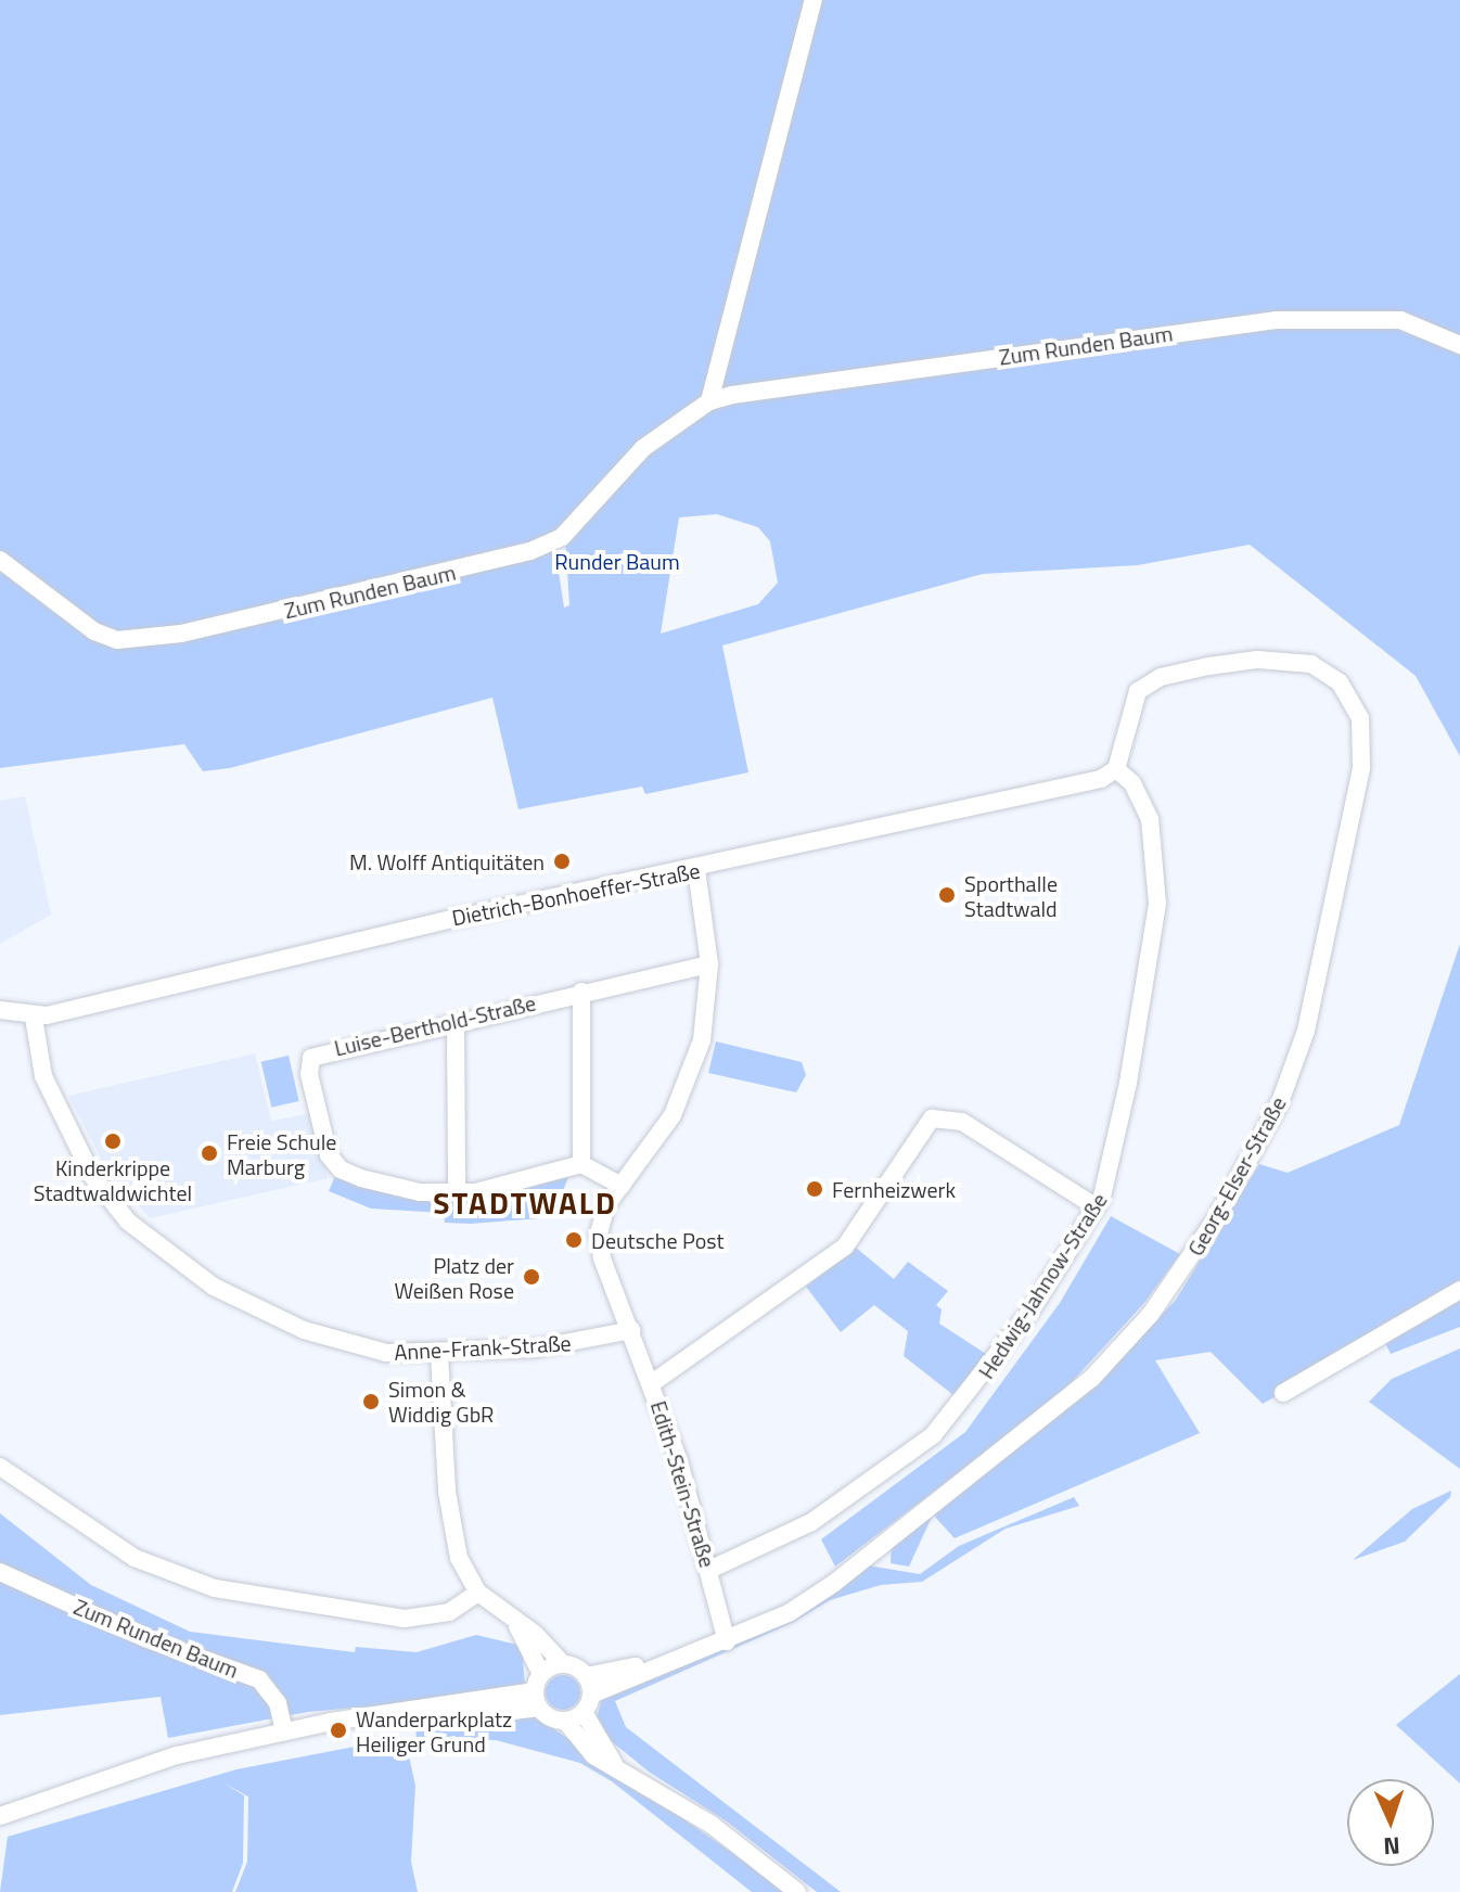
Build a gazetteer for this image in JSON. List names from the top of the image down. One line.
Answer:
{"streets":{"street":["Zum Runden Baum","Dietrich-Bonhoeffer-Straße","Luise-Berthold-Straße","Georg-Elser-Straße","Hedwig-Jahnow-Straße","Anne-Frank-Straße","Edith-Stein-Straße"]},"crossings":[["Dietrich-Bonhoeffer-Straße","Georg-Elser-Straße"],["Dietrich-Bonhoeffer-Straße","Hedwig-Jahnow-Straße"],["Dietrich-Bonhoeffer-Straße","Anne-Frank-Straße"],["Dietrich-Bonhoeffer-Straße","Edith-Stein-Straße"],["Luise-Berthold-Straße","Edith-Stein-Straße"],["Georg-Elser-Straße","Hedwig-Jahnow-Straße"],["Georg-Elser-Straße","Edith-Stein-Straße"],["Hedwig-Jahnow-Straße","Edith-Stein-Straße"],["Anne-Frank-Straße","Edith-Stein-Straße"]],"districts":["STADTWALD"],"parks":["Runder Baum"],"places":["M. Wolff Antiquitäten","Sporthalle Stadtwald","Kinderkrippe Stadtwaldwichtel","Freie Schule Marburg","Fernheizwerk","Deutsche Post","Platz der Weißen Rose","Simon & Widdig GbR","Wanderparkplatz Heiliger Grund"],"north":"bottom"}
